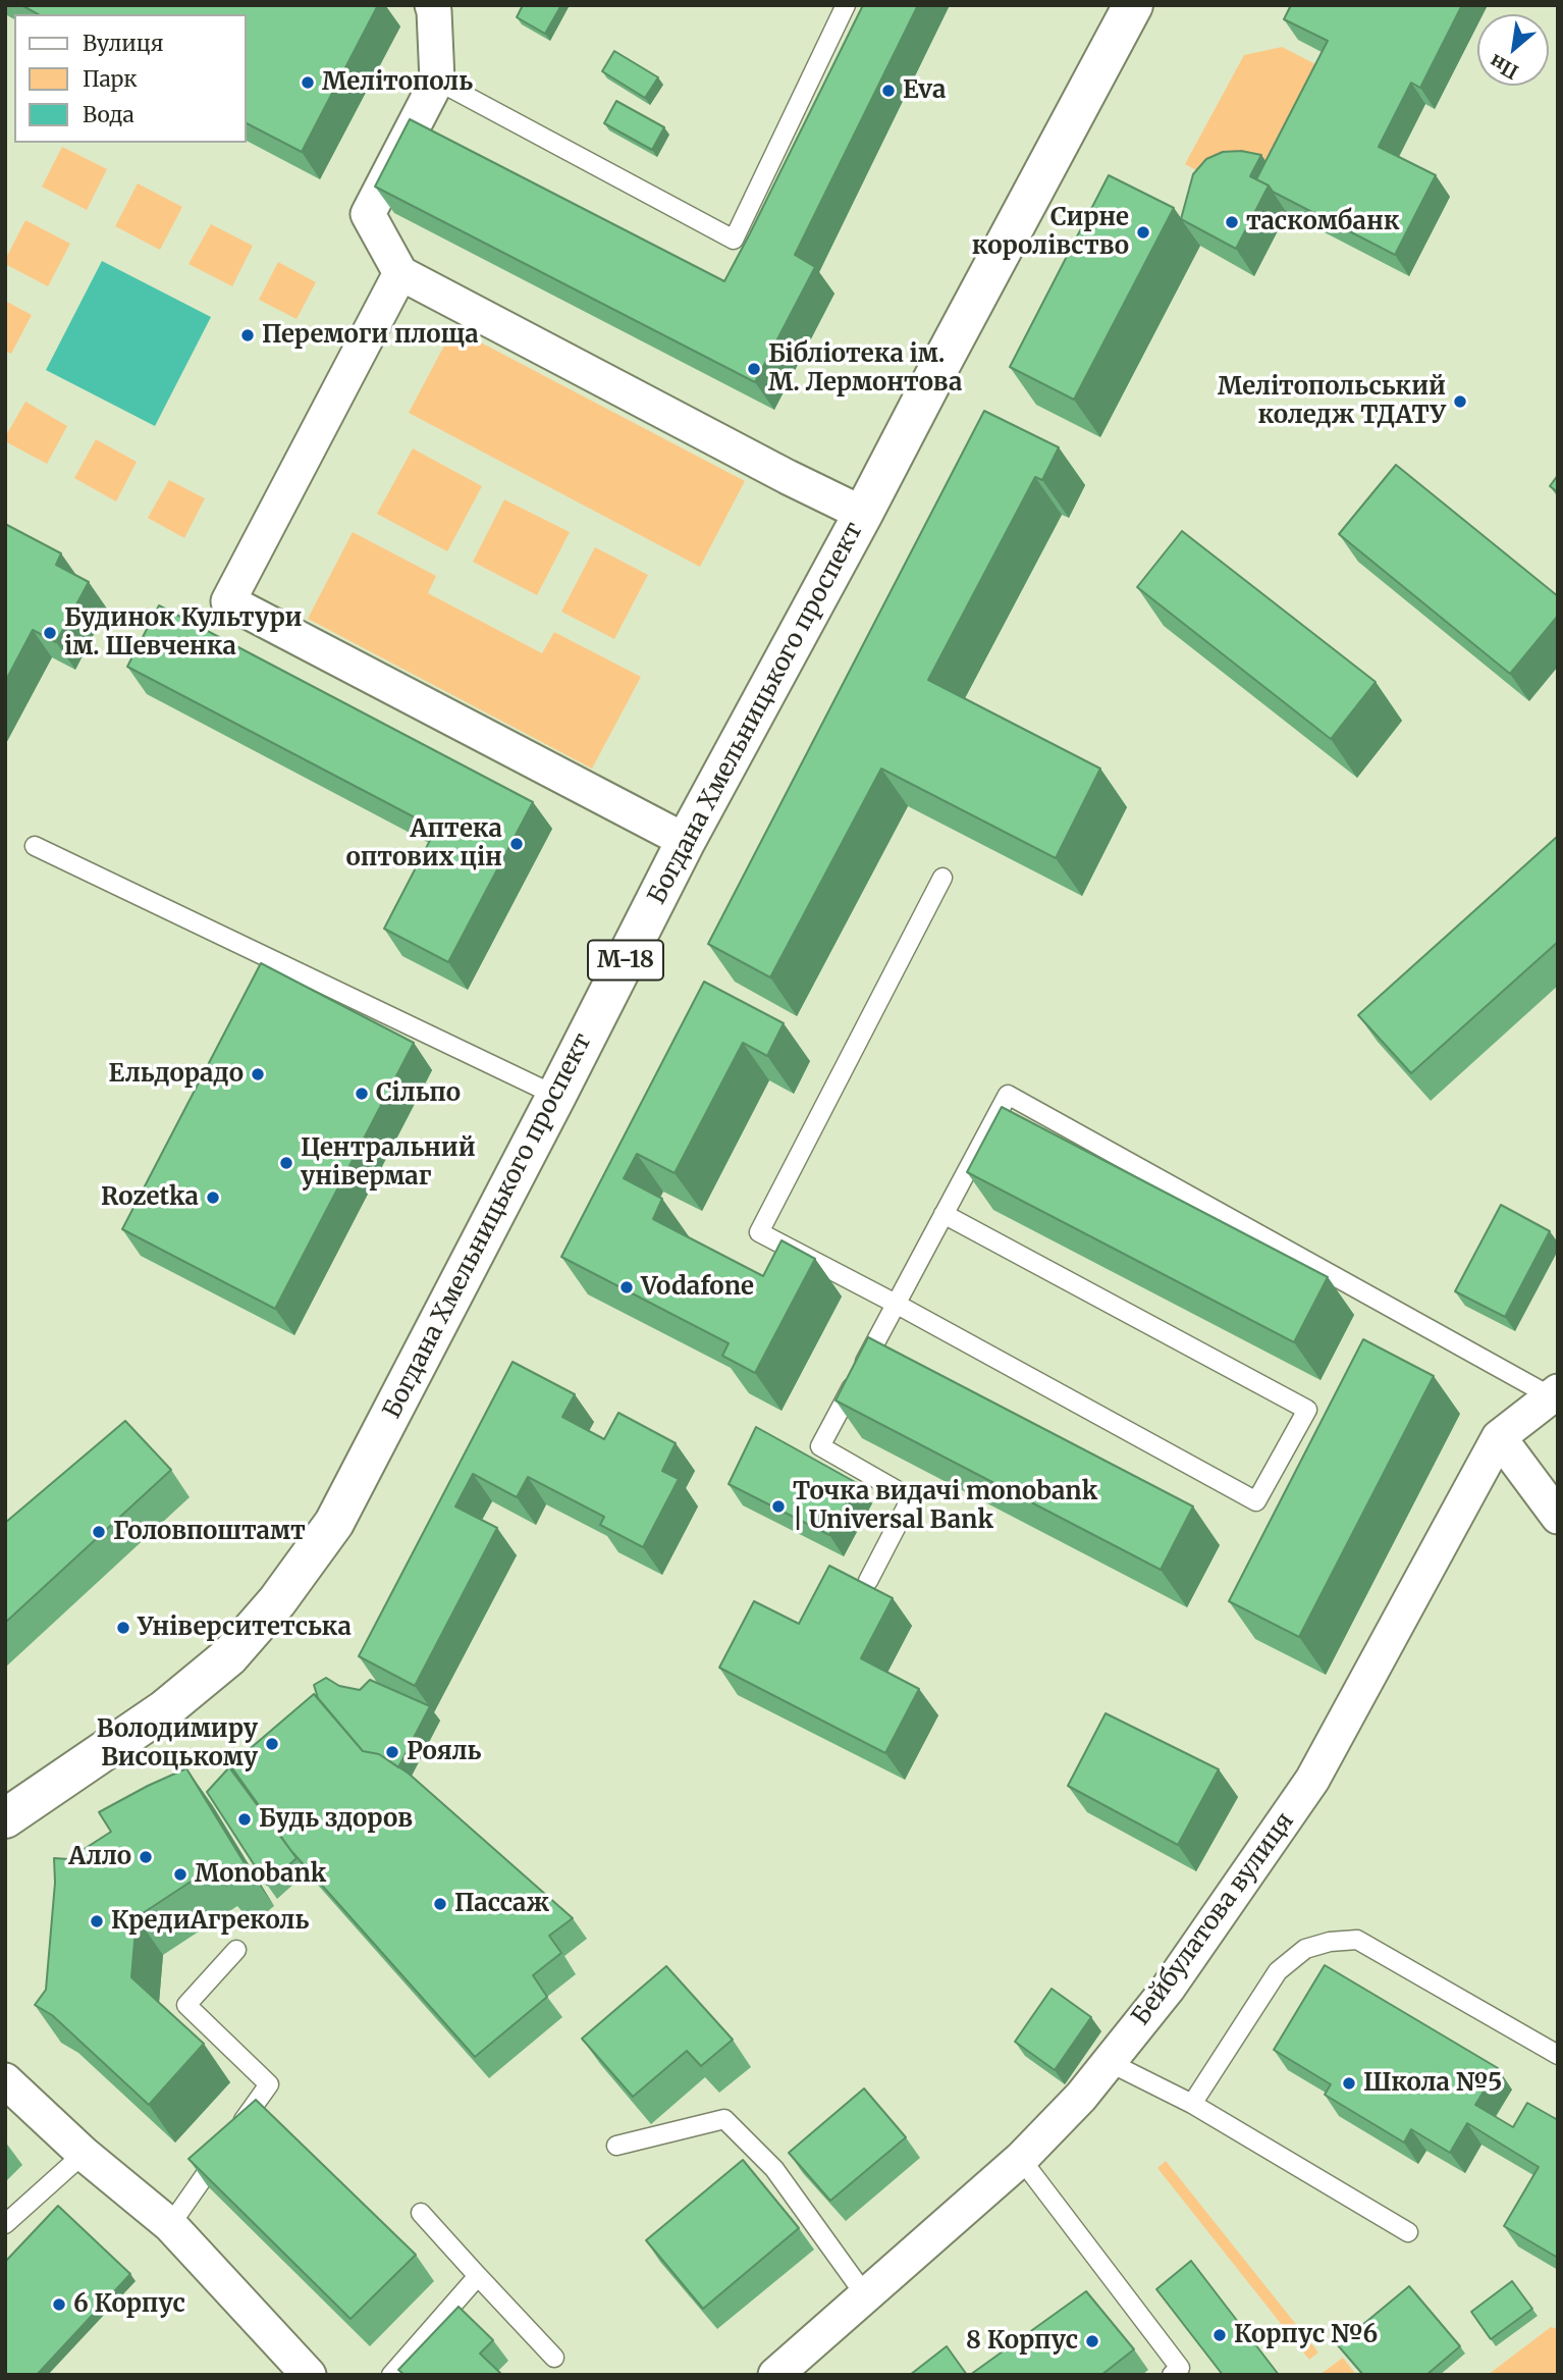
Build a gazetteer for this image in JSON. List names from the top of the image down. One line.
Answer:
{"streets":{"highway":["Богдана Хмельницького проспект","М-18"],"street":["Бейбулатова вулиця"]},"places":["Мелітополь","Eva","таскомбанк","Сирне королівство","Перемоги площа","Бібліотека ім. М. Лермонтова","Мелітопольський коледж ТДАТУ","Будинок Культури ім. Шевченка","Аптека оптових цін","Ельдорадо","Сільпо","Центральний універмаг","Rozetka","Vodafone","Точка видачі monobank | Universal Bank","Головпоштамт","Університетська","Володимиру Висоцькому","Рояль","Будь здоров","Алло","Monobank","Пассаж","КредиАгреколь","Школа №5","6 Корпус","Корпус №6","8 Корпус"],"legend":["Вулиця","Парк","Вода"],"north":"bottom left"}
